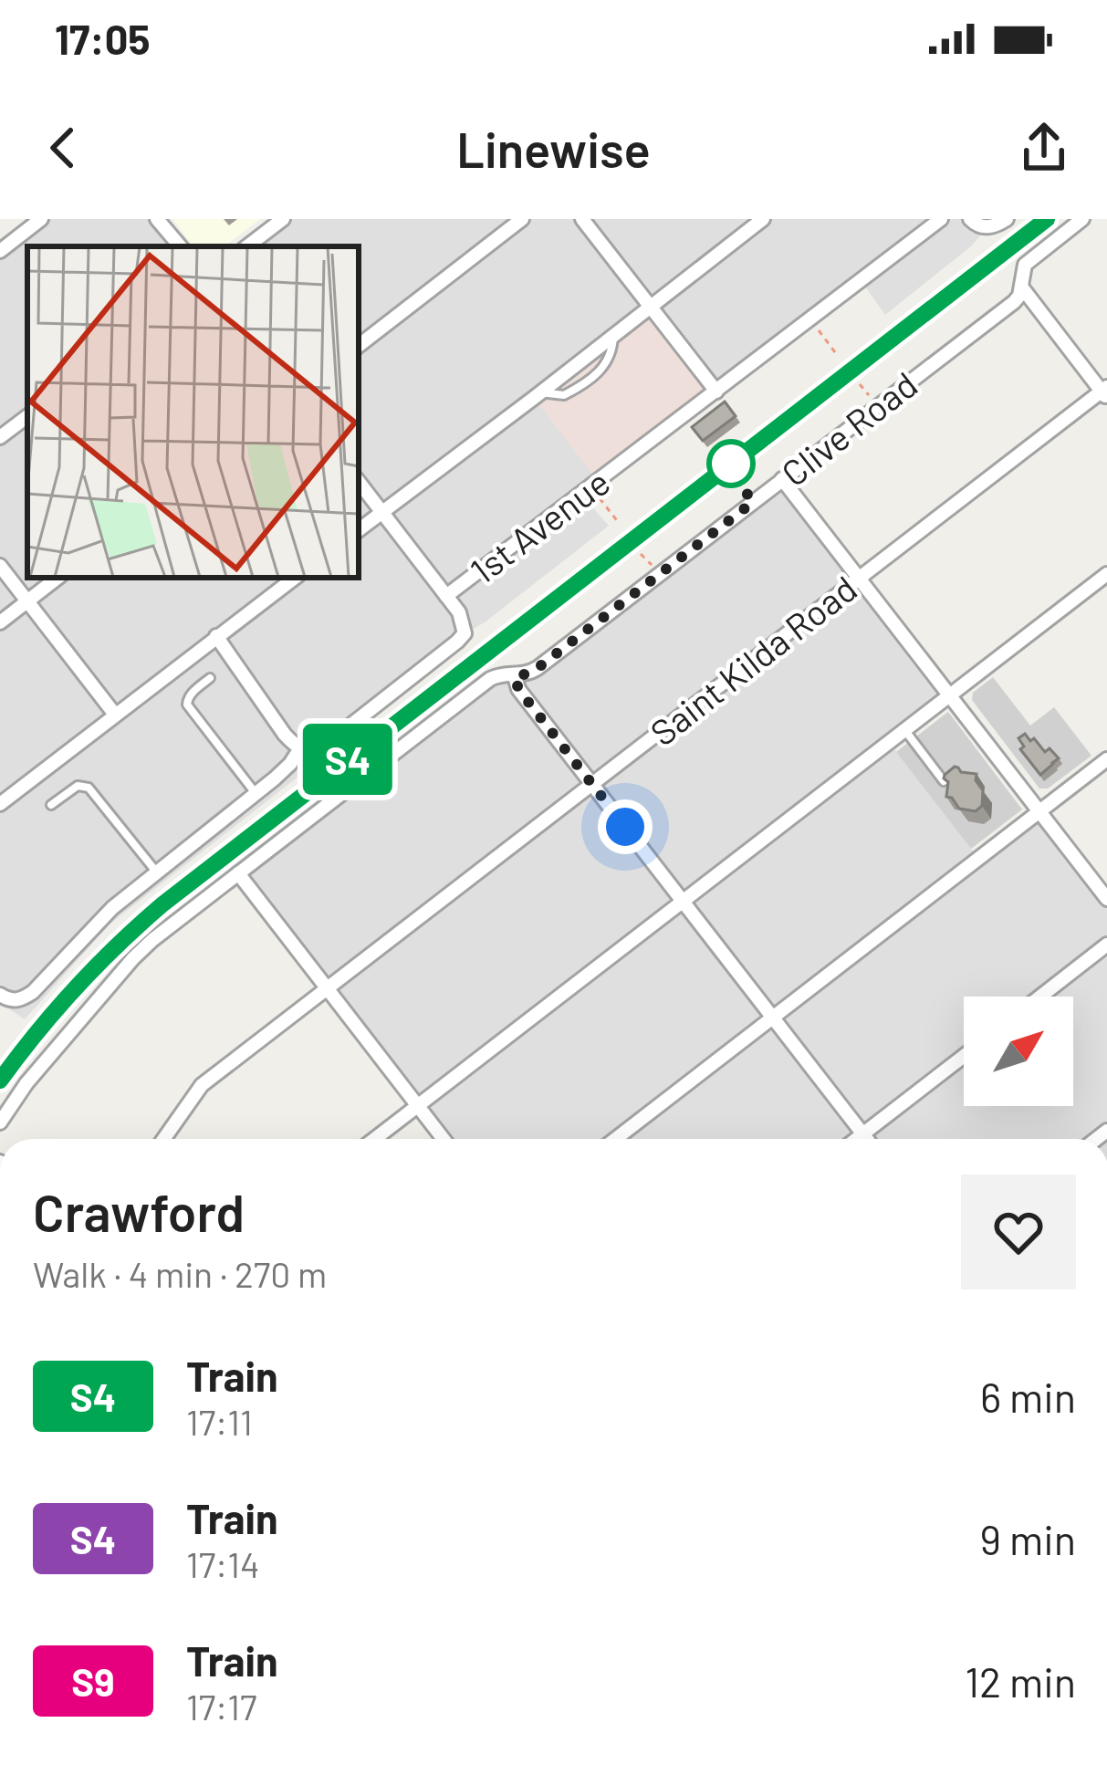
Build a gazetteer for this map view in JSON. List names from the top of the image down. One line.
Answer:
{"streets":{"street":["Clive Road","1st Avenue","Saint Kilda Road"]},"north":"top right","page":{"status":"17:05","header":"Linewise","on_map":"S4","heading":["Crawford","Walk · 4 min · 270 m"],"list":[{"mark":"S4","name":"Train","note":"17:11","value":"6 min"},{"mark":"S4","name":"Train","note":"17:14","value":"9 min"},{"mark":"S9","name":"Train","note":"17:17","value":"12 min"}]}}
